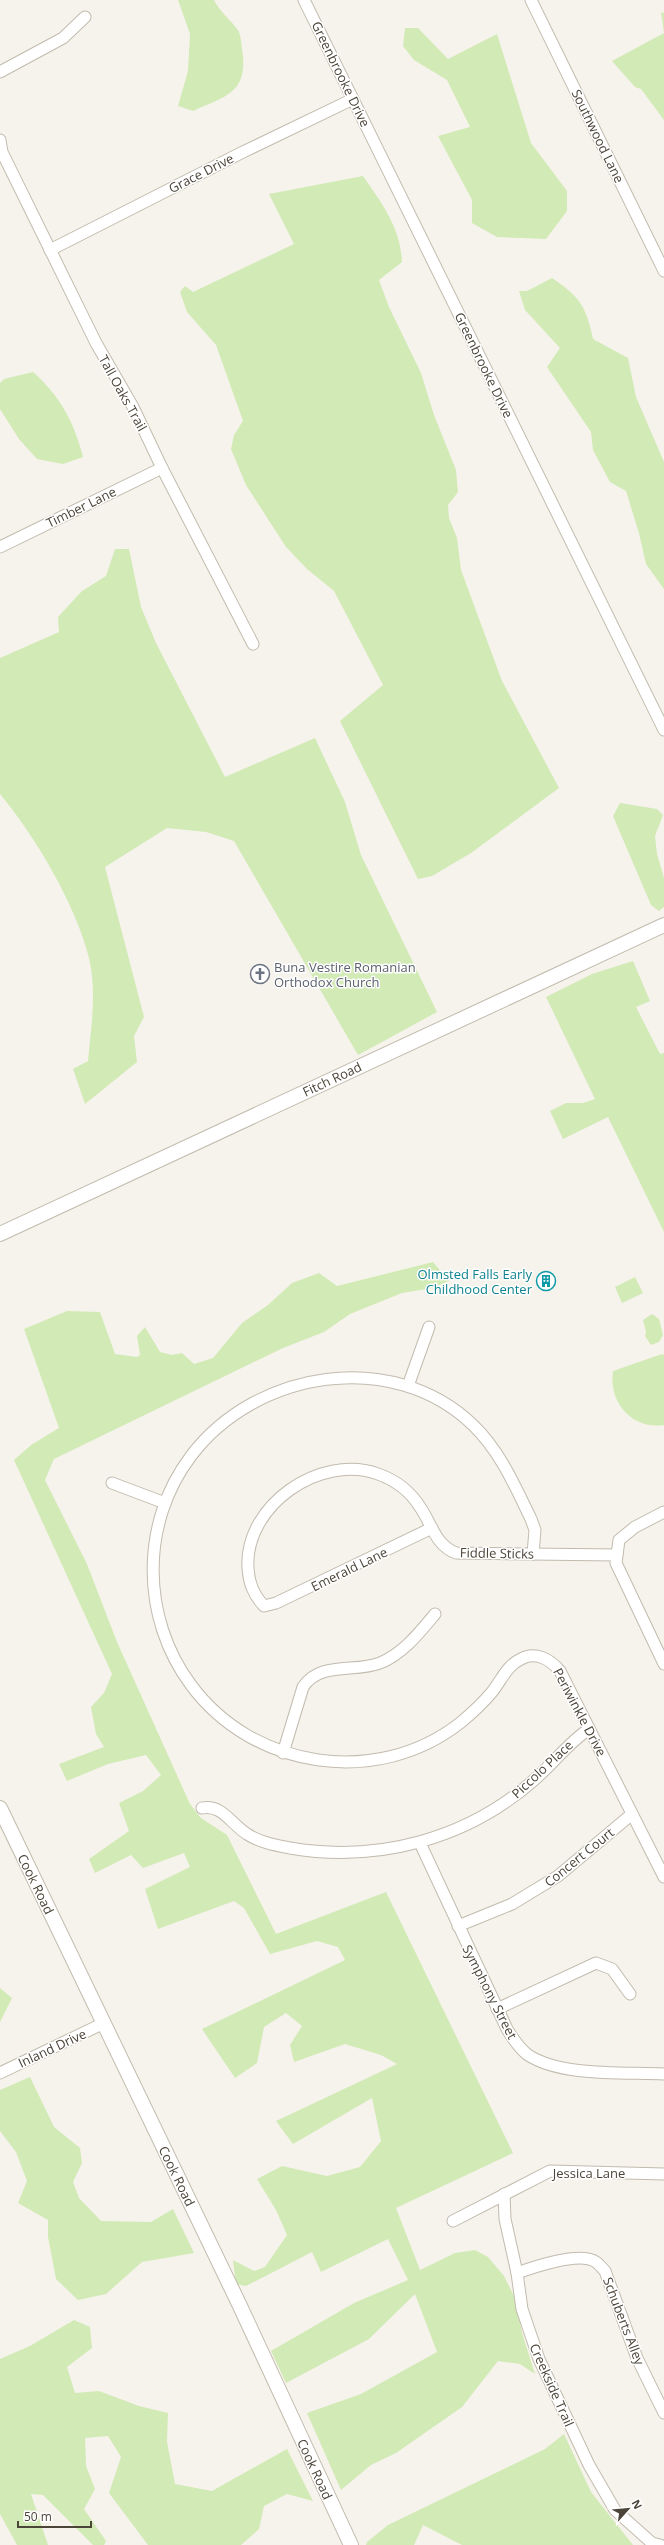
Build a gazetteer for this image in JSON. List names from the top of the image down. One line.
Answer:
{"streets":{"street":["Greenbrooke Drive","Southwood Lane","Grace Drive","Tall Oaks Trail","Timber Lane","Fitch Road","Fiddle Sticks","Emerald Lane","Periwinkle Drive","Piccolo Place","Concert Court","Cook Road","Symphony Street","Inland Drive","Jessica Lane","Schuberts Alley","Creekside Trail"]},"crossings":[["Greenbrooke Drive","Grace Drive"],["Grace Drive","Tall Oaks Trail"],["Tall Oaks Trail","Timber Lane"],["Fiddle Sticks","Emerald Lane"],["Fiddle Sticks","Periwinkle Drive"],["Periwinkle Drive","Piccolo Place"],["Periwinkle Drive","Concert Court"],["Piccolo Place","Symphony Street"],["Concert Court","Symphony Street"],["Cook Road","Inland Drive"],["Jessica Lane","Creekside Trail"],["Schuberts Alley","Creekside Trail"]],"places":{"church":["Buna Vestire Romanian Orthodox Church"],"building":["Olmsted Falls Early Childhood Center"]},"scale_bar":"50 m","north":"top right"}
